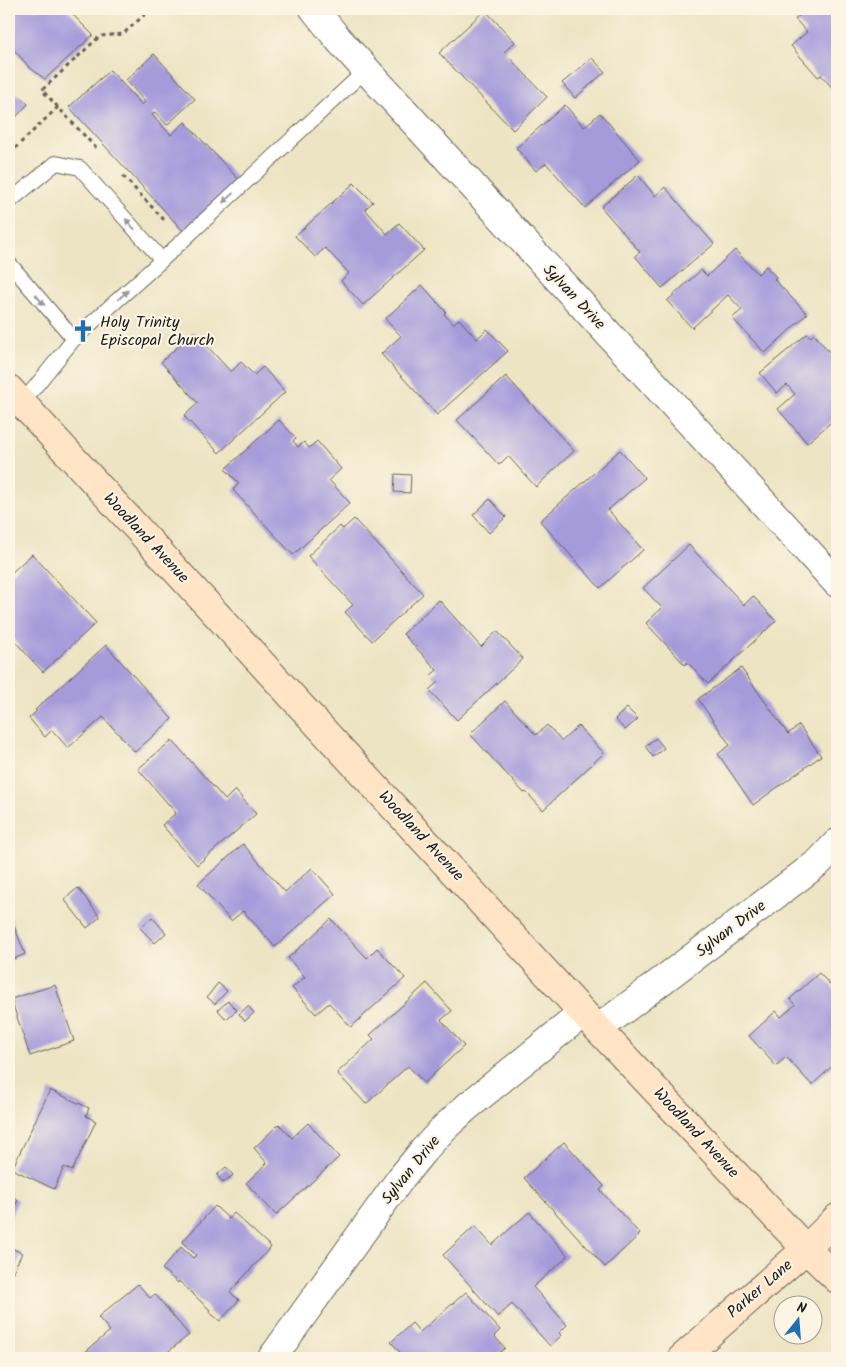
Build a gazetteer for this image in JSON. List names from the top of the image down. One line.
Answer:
{"streets":{"street":["Sylvan Drive","Woodland Avenue","Parker Lane"]},"crossings":[["Sylvan Drive","Woodland Avenue"],["Woodland Avenue","Parker Lane"]],"places":{"church":["Holy Trinity Episcopal Church"]},"north":"top"}
